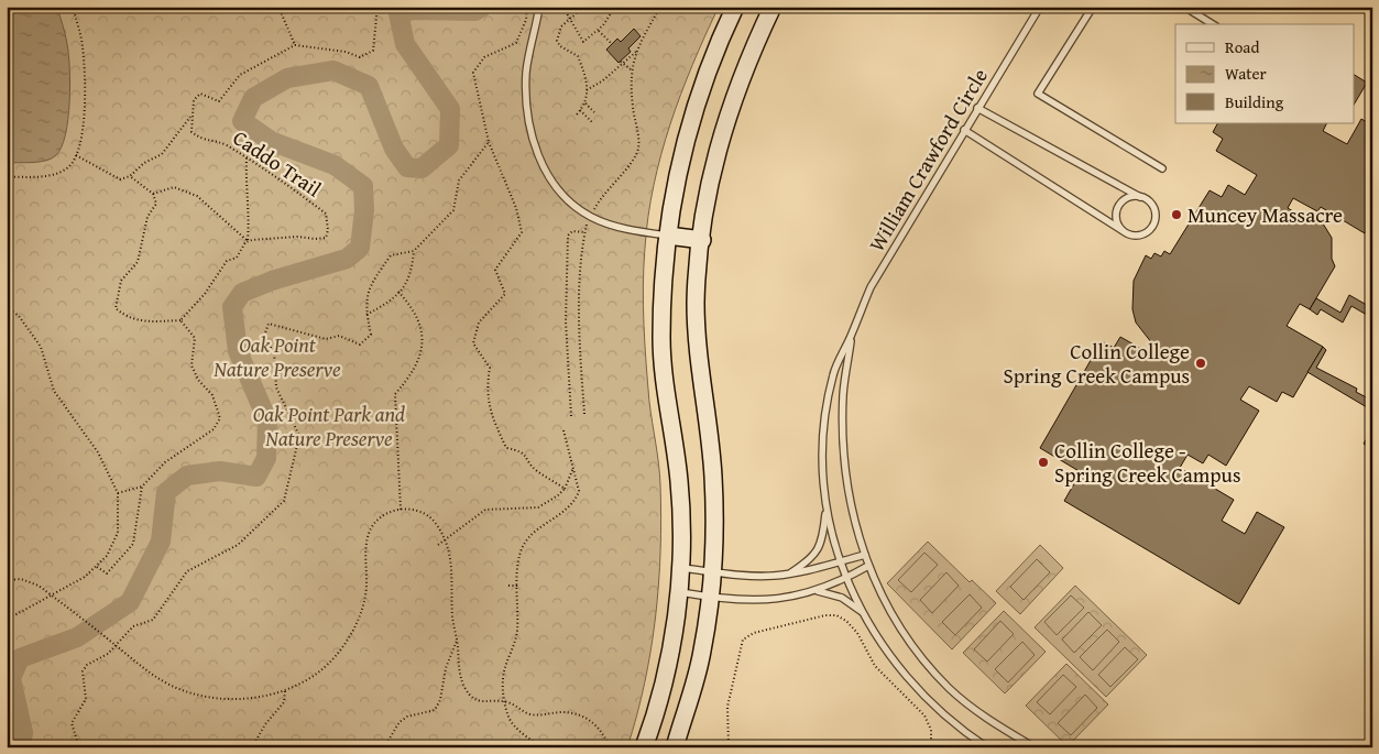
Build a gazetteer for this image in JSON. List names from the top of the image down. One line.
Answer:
{"streets":{"lane":["William Crawford Circle"],"path":["Caddo Trail"]},"parks":["Oak Point Nature Preserve","Oak Point Park and Nature Preserve"],"places":["Muncey Massacre","Collin College Spring Creek Campus","Collin College - Spring Creek Campus"],"legend":["Road","Water","Building"]}
